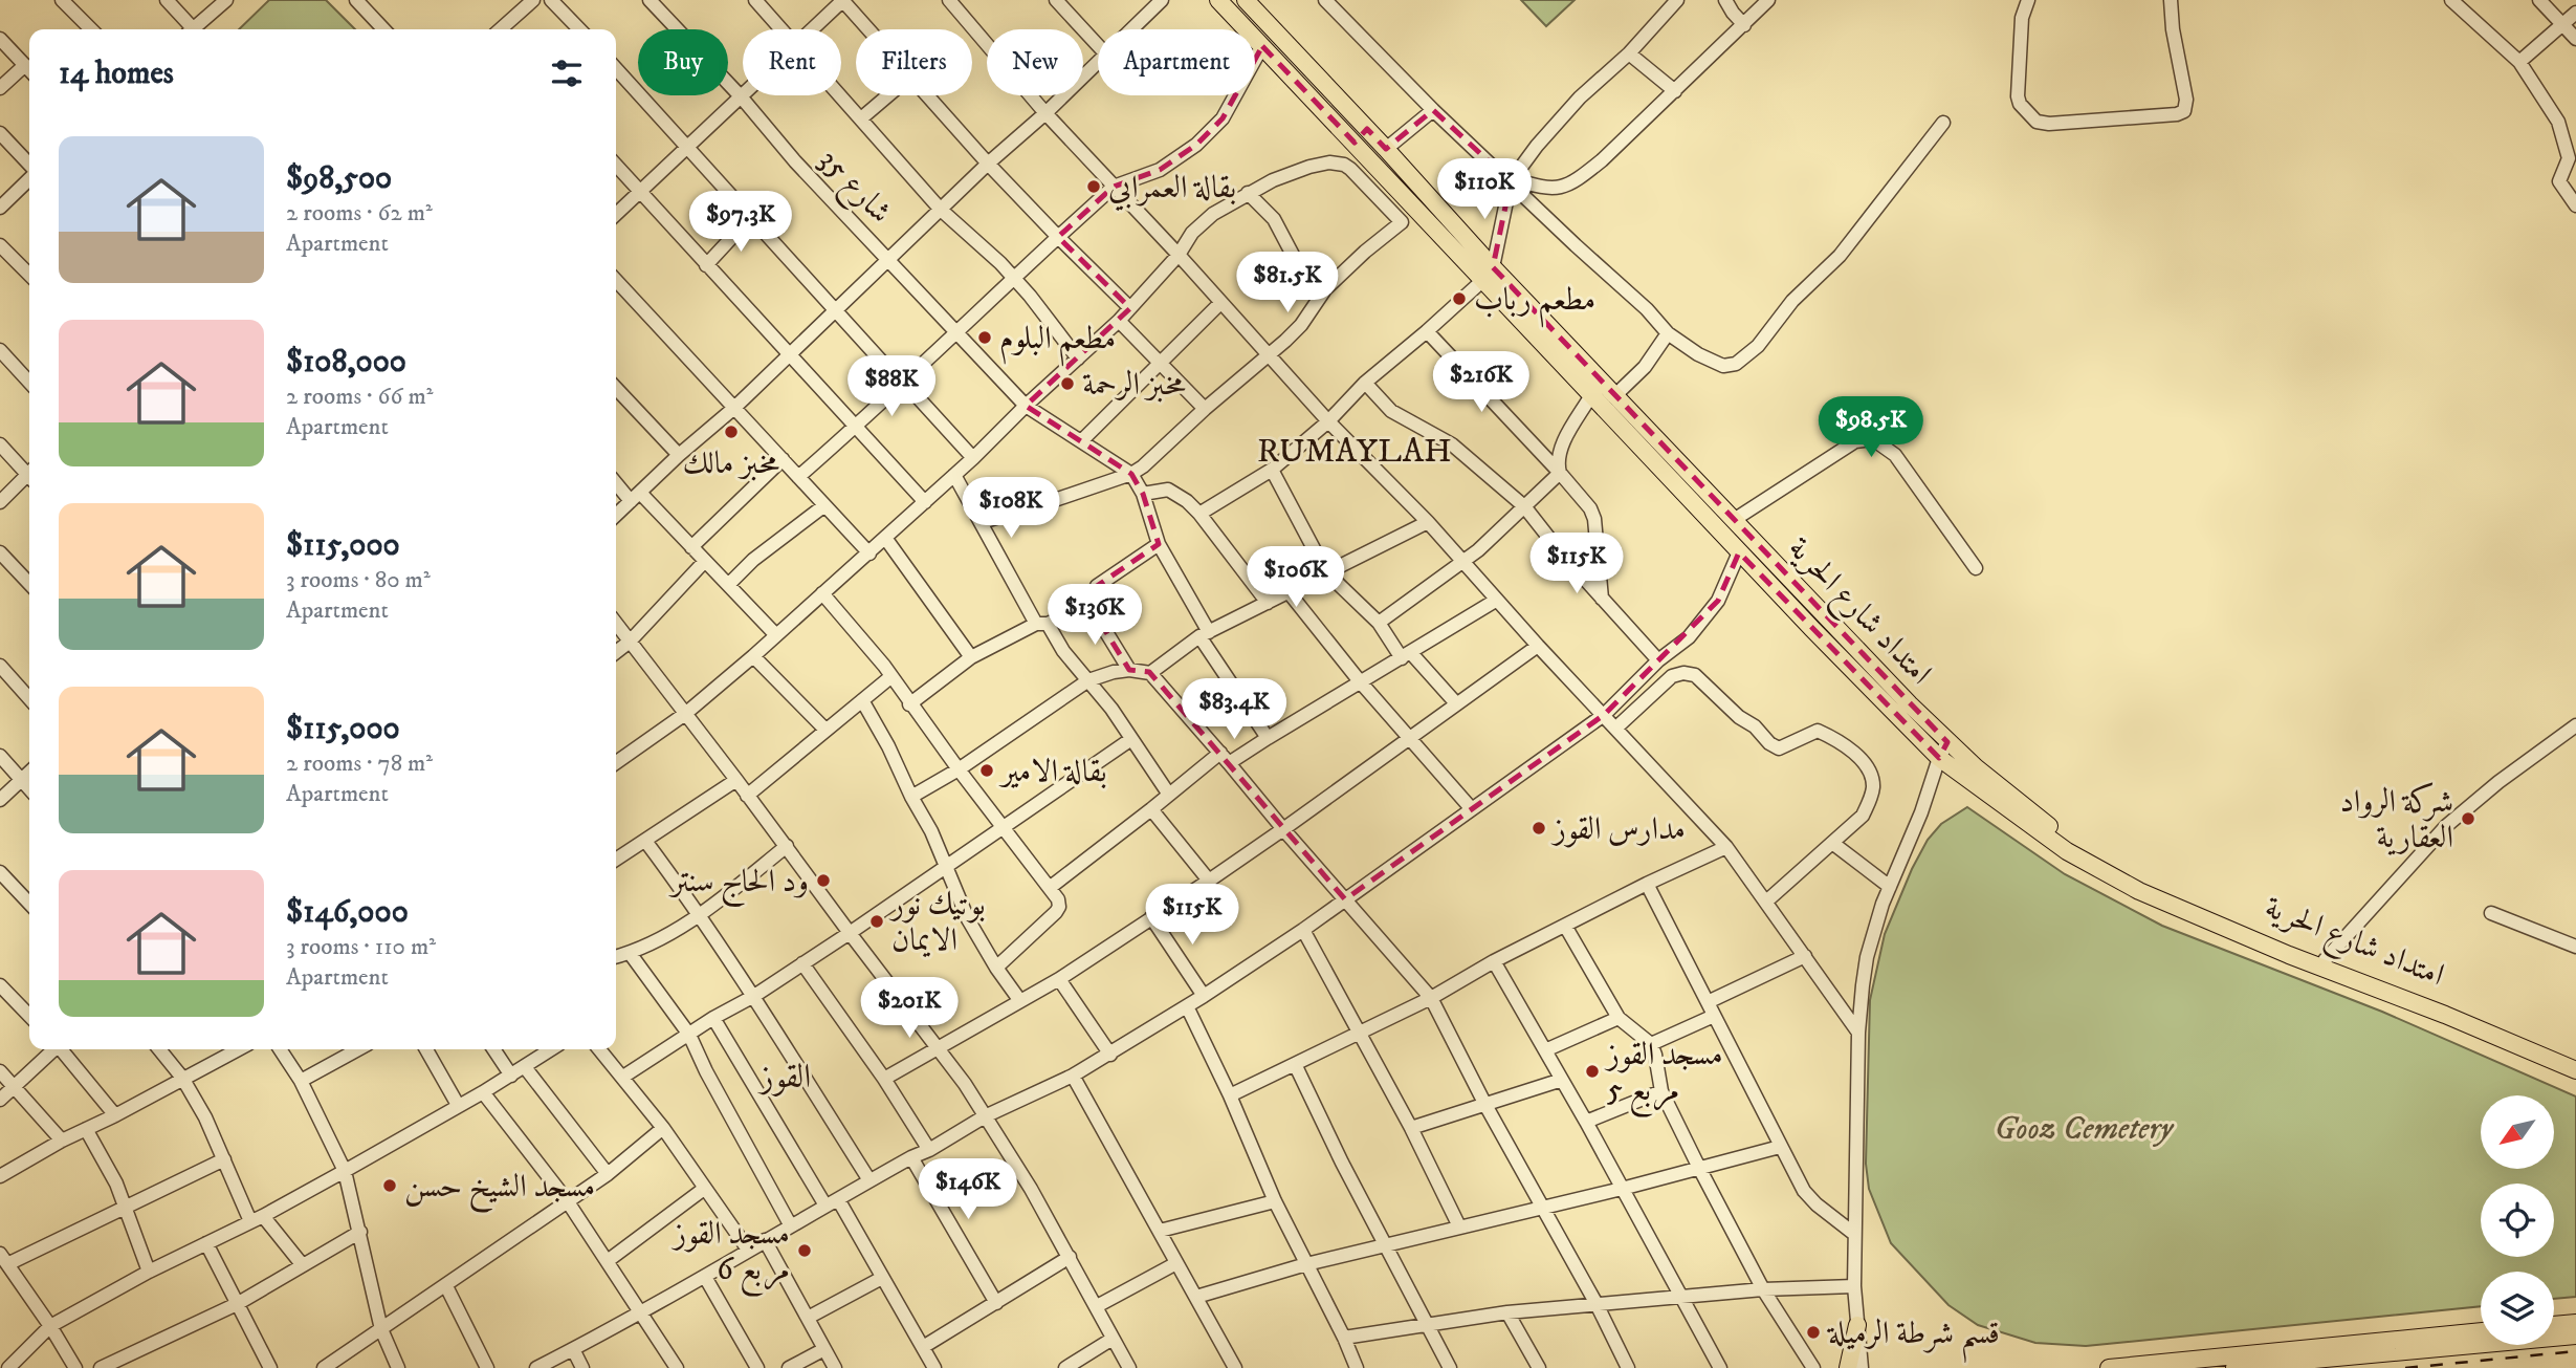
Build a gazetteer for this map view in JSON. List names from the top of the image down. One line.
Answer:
{"streets":{"main road":["امتداد شارع الحرية"],"street":["شارع 35"]},"districts":["RUMAYLAH","القوز"],"parks":["Gooz Cemetery"],"places":["بقالة العمرابي","مطعم رباب","مطعم البلوم","مخبز الرحمة","مخبز مالك","بقالة الامير","شركة الرواد العقارية","مدارس القوز","ود الحاج سنتر","بوتيك نور الايمان","مسجد القوز مربع 5","مسجد الشيخ حسن","مسجد القوز مربع 6","قسم شرطة الرميلة"],"north":"bottom left","page":{"chip":["Buy","Rent","Filters","New","Apartment"],"heading":"14 homes","list":[{"name":"$98,500","note":"2 rooms · 62 m² · Apartment"},{"name":"$108,000","note":"2 rooms · 66 m² · Apartment"},{"name":"$115,000","note":"3 rooms · 80 m² · Apartment"},{"name":"$115,000","note":"2 rooms · 78 m² · Apartment"},{"name":"$146,000","note":"3 rooms · 110 m² · Apartment"}],"price":["$110K","$97.3K","$81.5K","$216K","$88K","$98.5K","$108K","$115K","$106K","$136K","$83.4K","$115K","$201K","$146K"]}}
